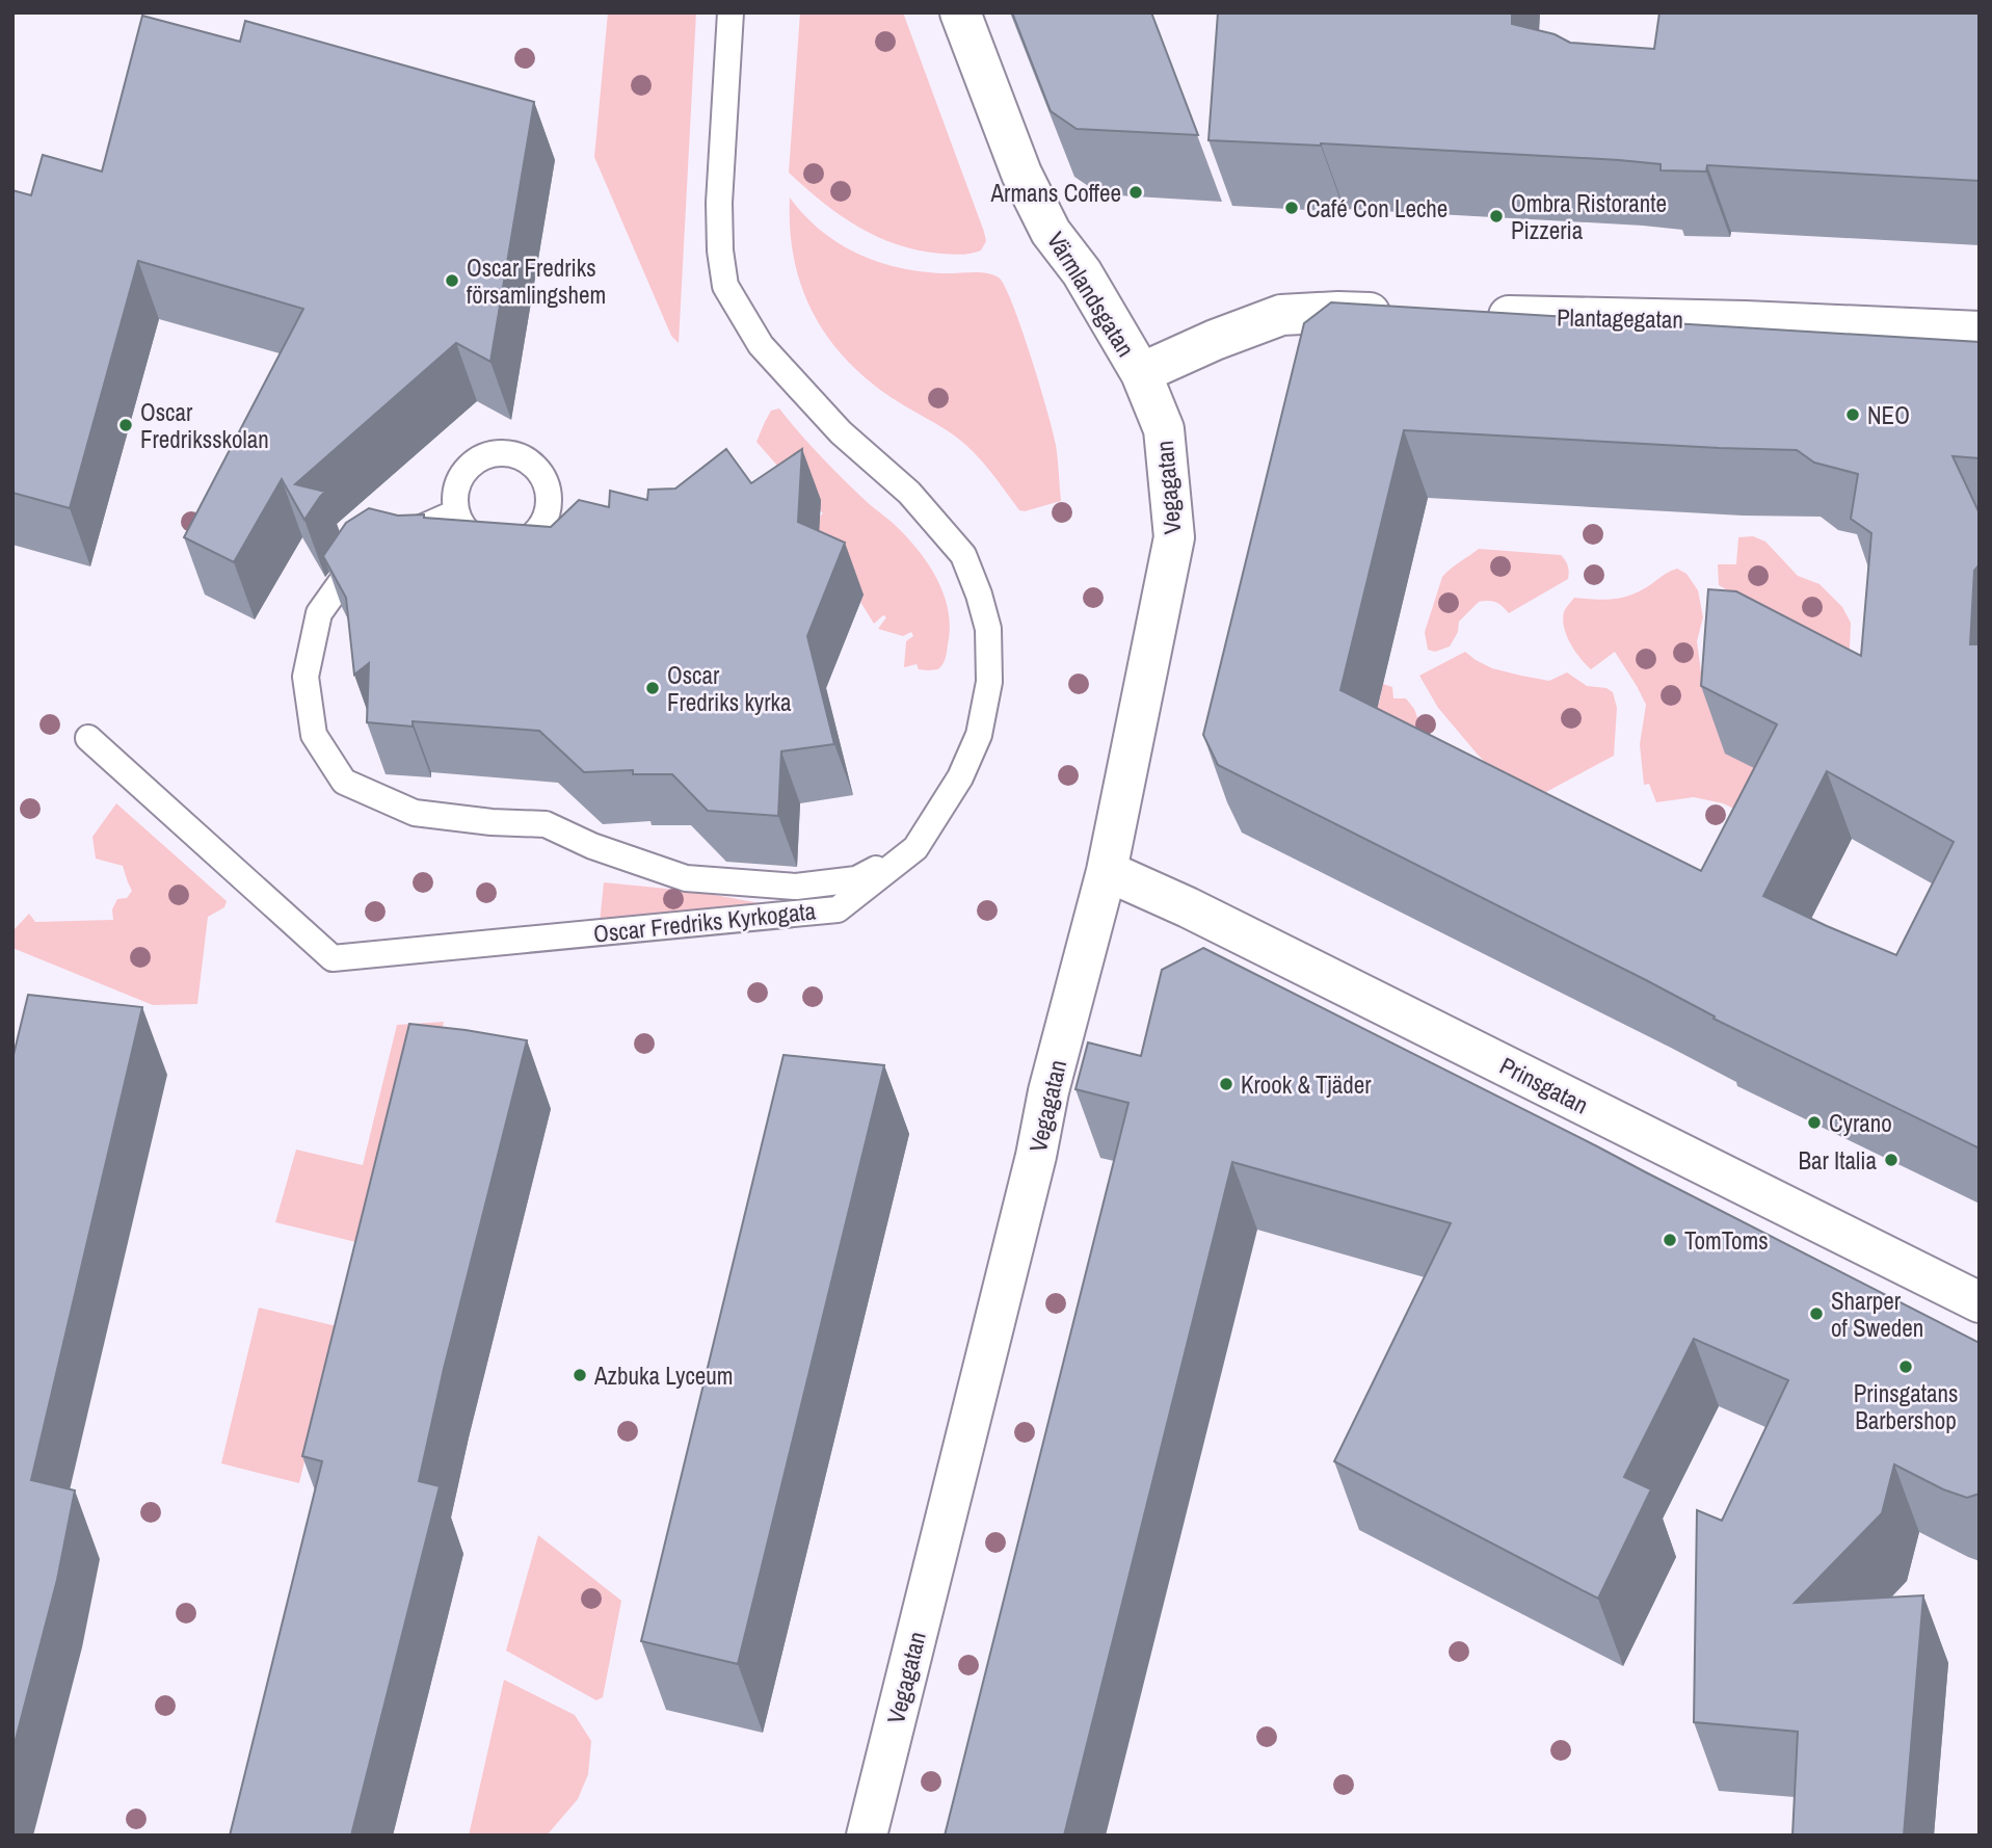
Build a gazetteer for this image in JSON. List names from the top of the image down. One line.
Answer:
{"streets":{"street":["Värmlandsgatan","Plantagegatan","Vegagatan","Prinsgatan"],"lane":["Oscar Fredriks Kyrkogata"]},"crossings":[["Värmlandsgatan","Vegagatan"],["Vegagatan","Prinsgatan"]],"places":["Armans Coffee","Café Con Leche","Ombra Ristorante Pizzeria","Oscar Fredriks församlingshem","NEO","Oscar Fredriksskolan","Oscar Fredriks kyrka","Krook & Tjäder","Cyrano","Bar Italia","TomToms","Sharper of Sweden","Prinsgatans Barbershop","Azbuka Lyceum"]}
